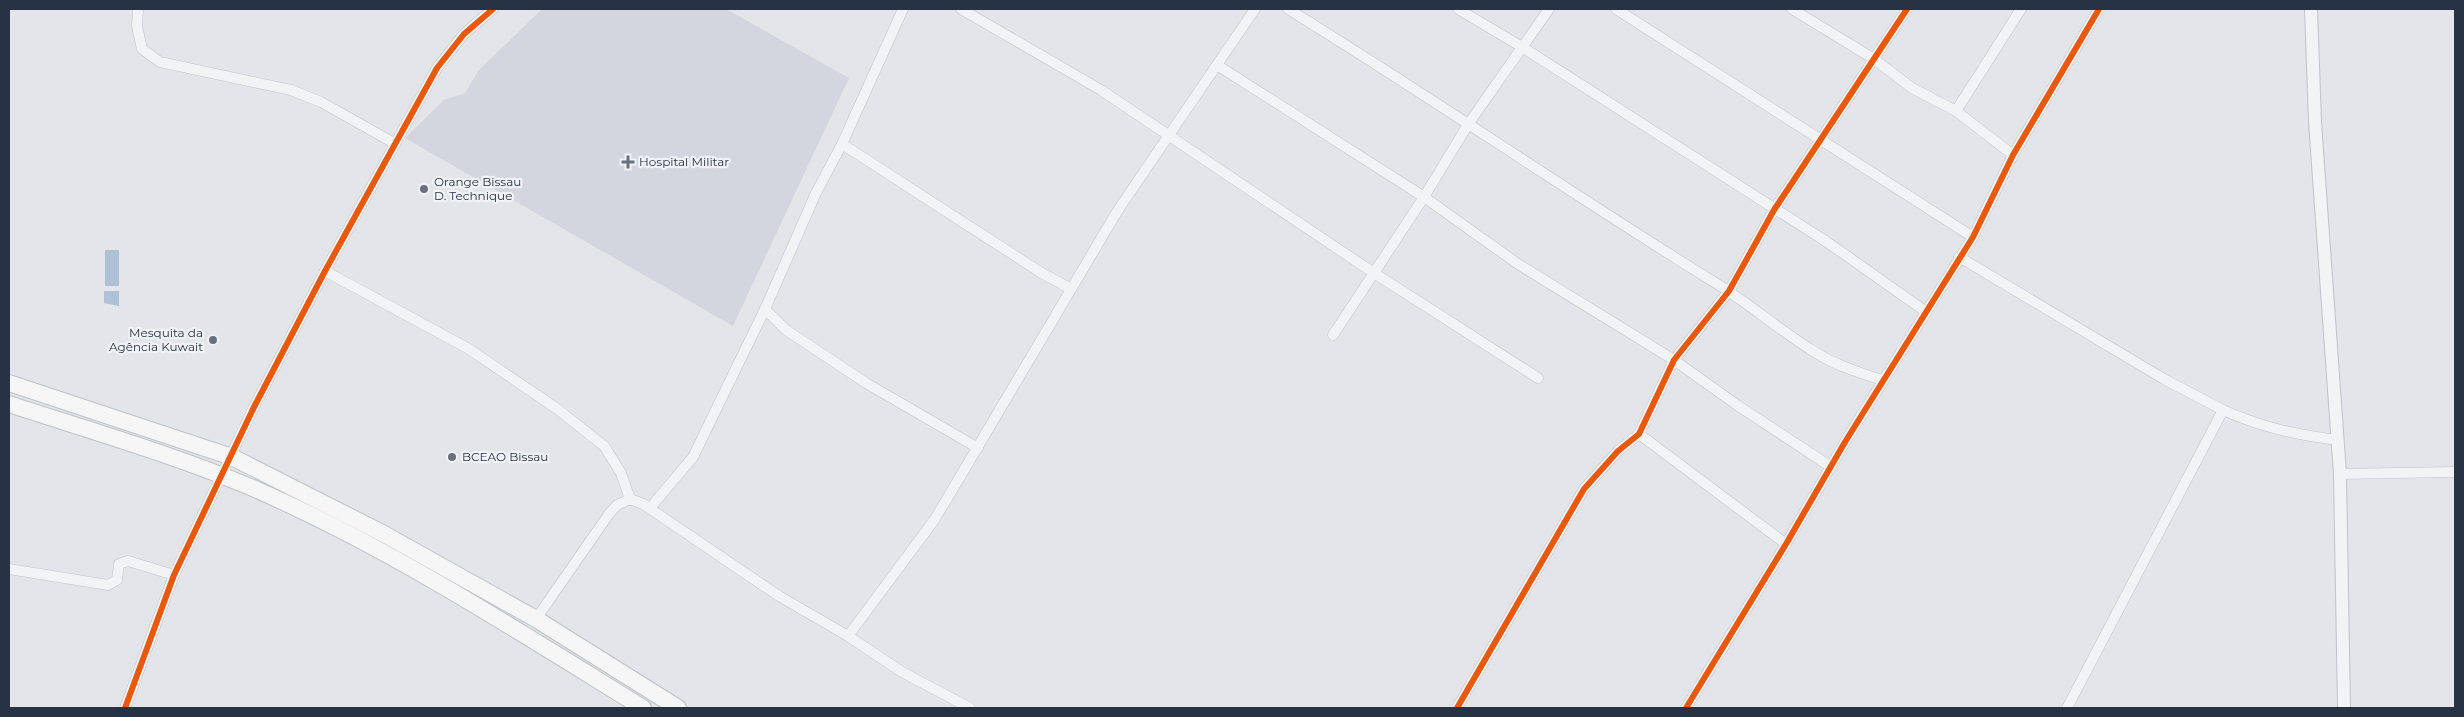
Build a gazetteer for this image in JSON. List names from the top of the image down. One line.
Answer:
{"places":{"health":["Hospital Militar"],"other":["Orange Bissau D. Technique","Mesquita da Agência Kuwait","BCEAO Bissau"]}}
